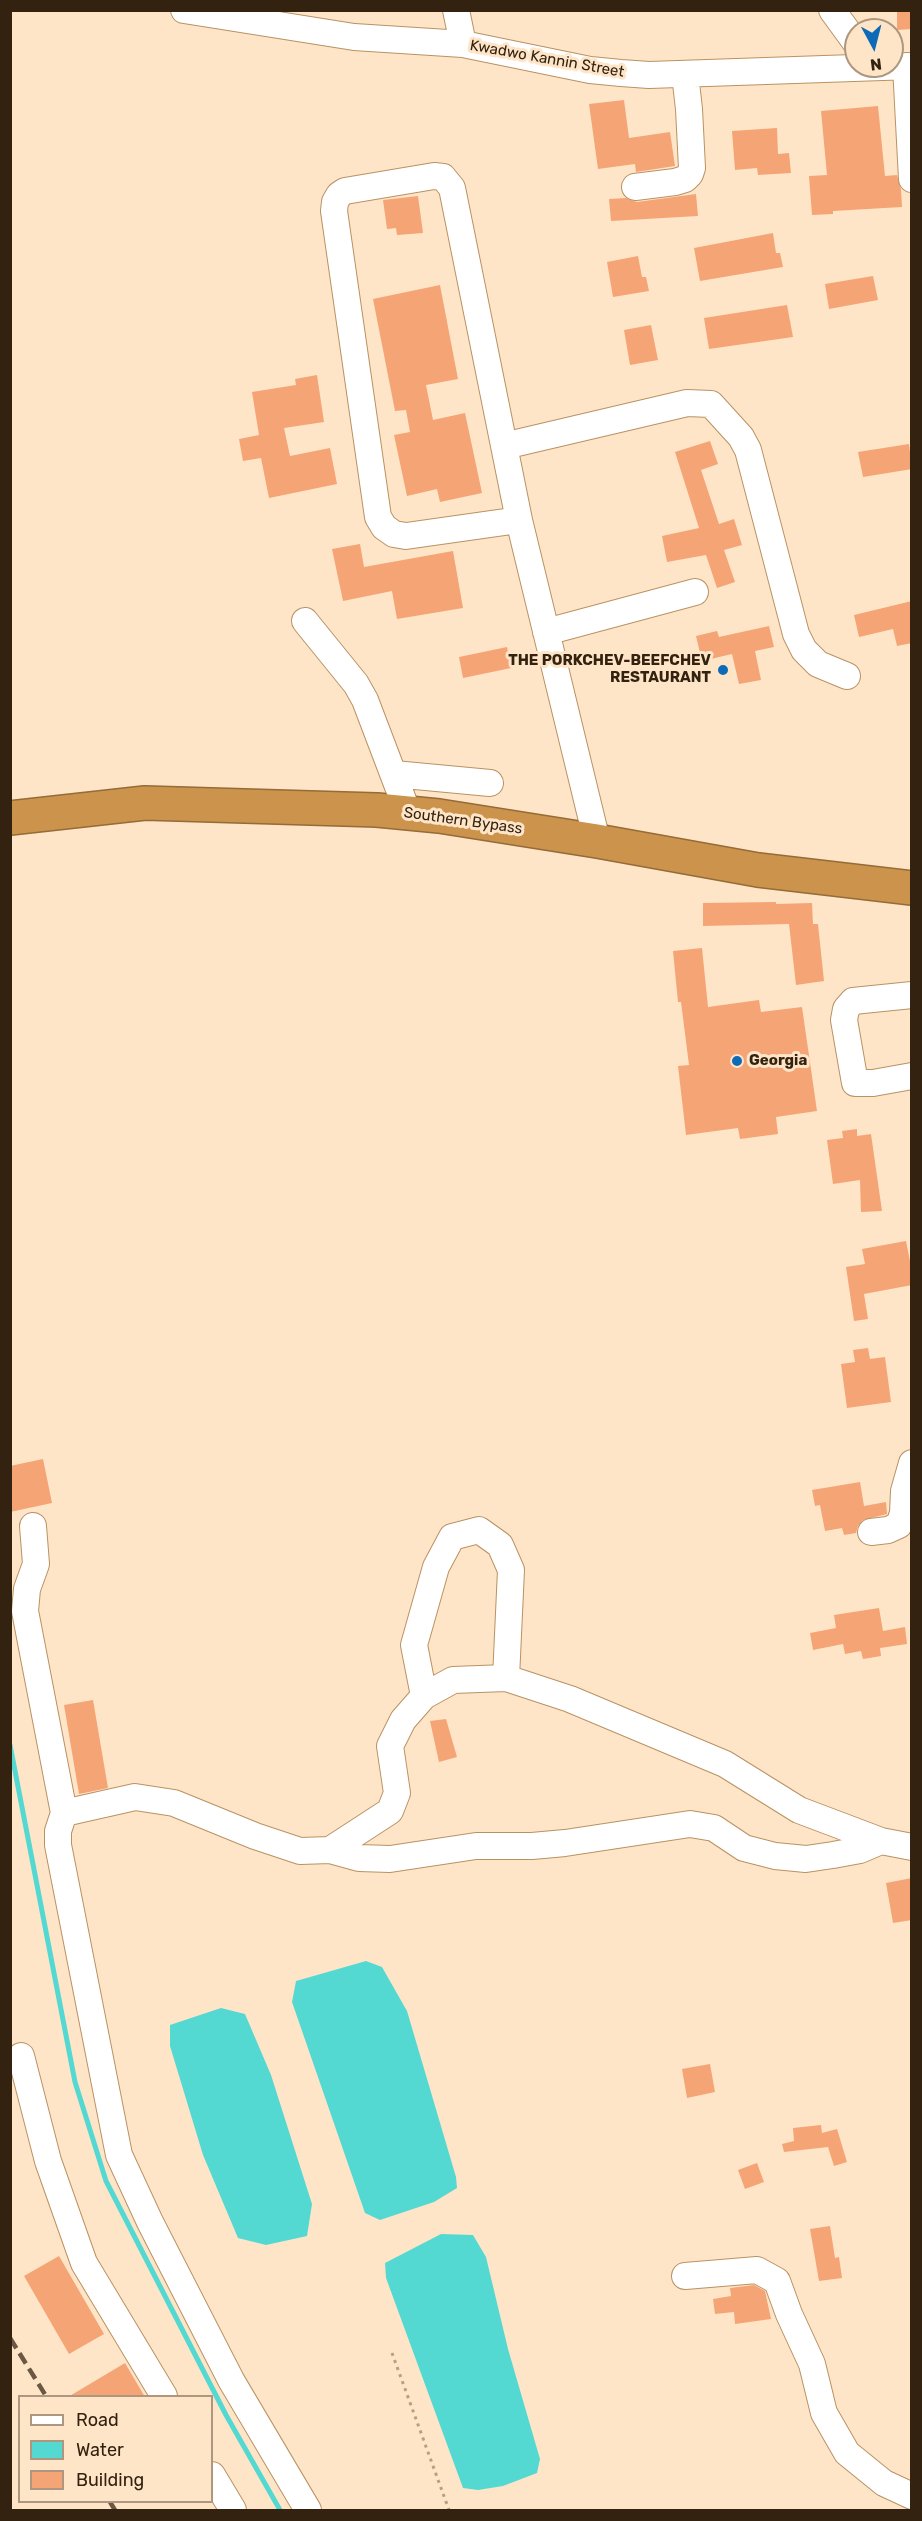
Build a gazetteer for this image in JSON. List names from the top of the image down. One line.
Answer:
{"streets":{"highway":["Southern Bypass"],"street":["Kwadwo Kannin Street"]},"places":["THE PORKCHEV-BEEFCHEV RESTAURANT","Georgia"],"legend":["Road","Water","Building"],"north":"bottom"}
